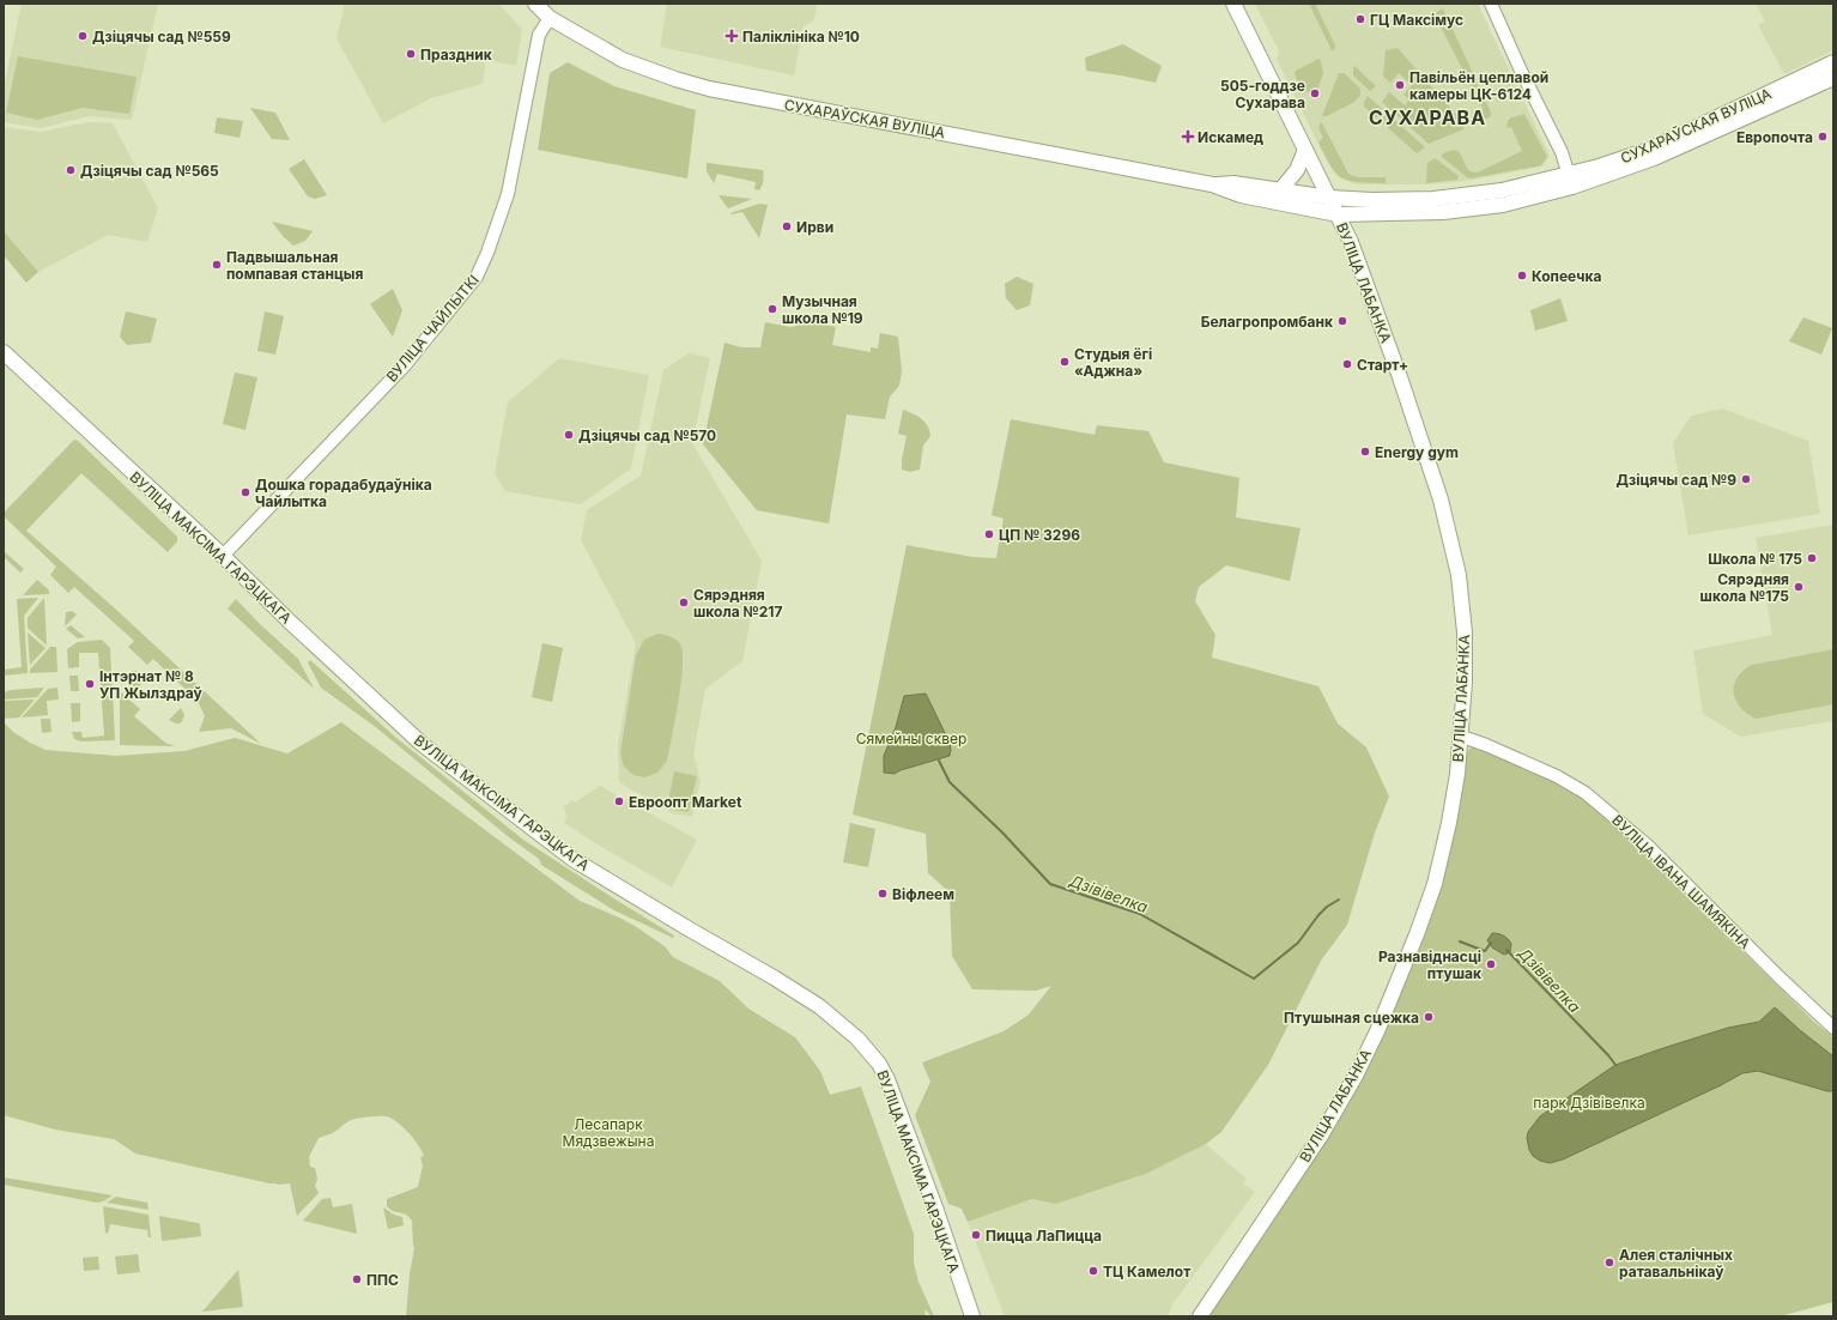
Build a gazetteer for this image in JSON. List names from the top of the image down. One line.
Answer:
{"streets":{"main road":["СУХАРАЎСКАЯ ВУЛІЦА","ВУЛІЦА ЛАБАНКА","ВУЛІЦА МАКСІМА ГАРЭЦКАГА"],"street":["ВУЛІЦА ЧАЙЛЫТКІ","ВУЛІЦА ІВАНА ШАМЯКІНА"]},"crossings":[["СУХАРАЎСКАЯ ВУЛІЦА","ВУЛІЦА ЛАБАНКА"],["СУХАРАЎСКАЯ ВУЛІЦА","ВУЛІЦА ЧАЙЛЫТКІ"],["ВУЛІЦА ЛАБАНКА","ВУЛІЦА ІВАНА ШАМЯКІНА"],["ВУЛІЦА ЧАЙЛЫТКІ","ВУЛІЦА МАКСІМА ГАРЭЦКАГА"]],"districts":["СУХАРАВА"],"water":["Дзівівелка"],"parks":["Сямейны сквер","парк Дзівівелка","Лесапарк Мядзвежына"],"places":{"other":["ГЦ Максімус","Дзіцячы сад №559","Праздник","Павільён цеплавой камеры ЦК-6124","505-годдзе Сухарава","Европочта","Дзіцячы сад №565","Ирви","Падвышальная помпавая станцыя","Копеечка","Музычная школа №19","Белагропромбанк","Студыя ёгі «Аджна»","Старт+","Дзіцячы сад №570","Energy gym","Дзіцячы сад №9","Дошка горадабудаўніка Чайлытка","ЦП № 3296","Школа № 175","Сярэдняя школа №175","Сярэдняя школа №217","Інтэрнат № 8 УП Жылздраў","Евроопт Market","Віфлеем","Разнавіднасці птушак","Птушыная сцежка","Пицца ЛаПицца","Алея сталічных ратавальнікаў","ТЦ Камелот","ППС"],"health":["Паліклініка №10","Искамед"]}}
